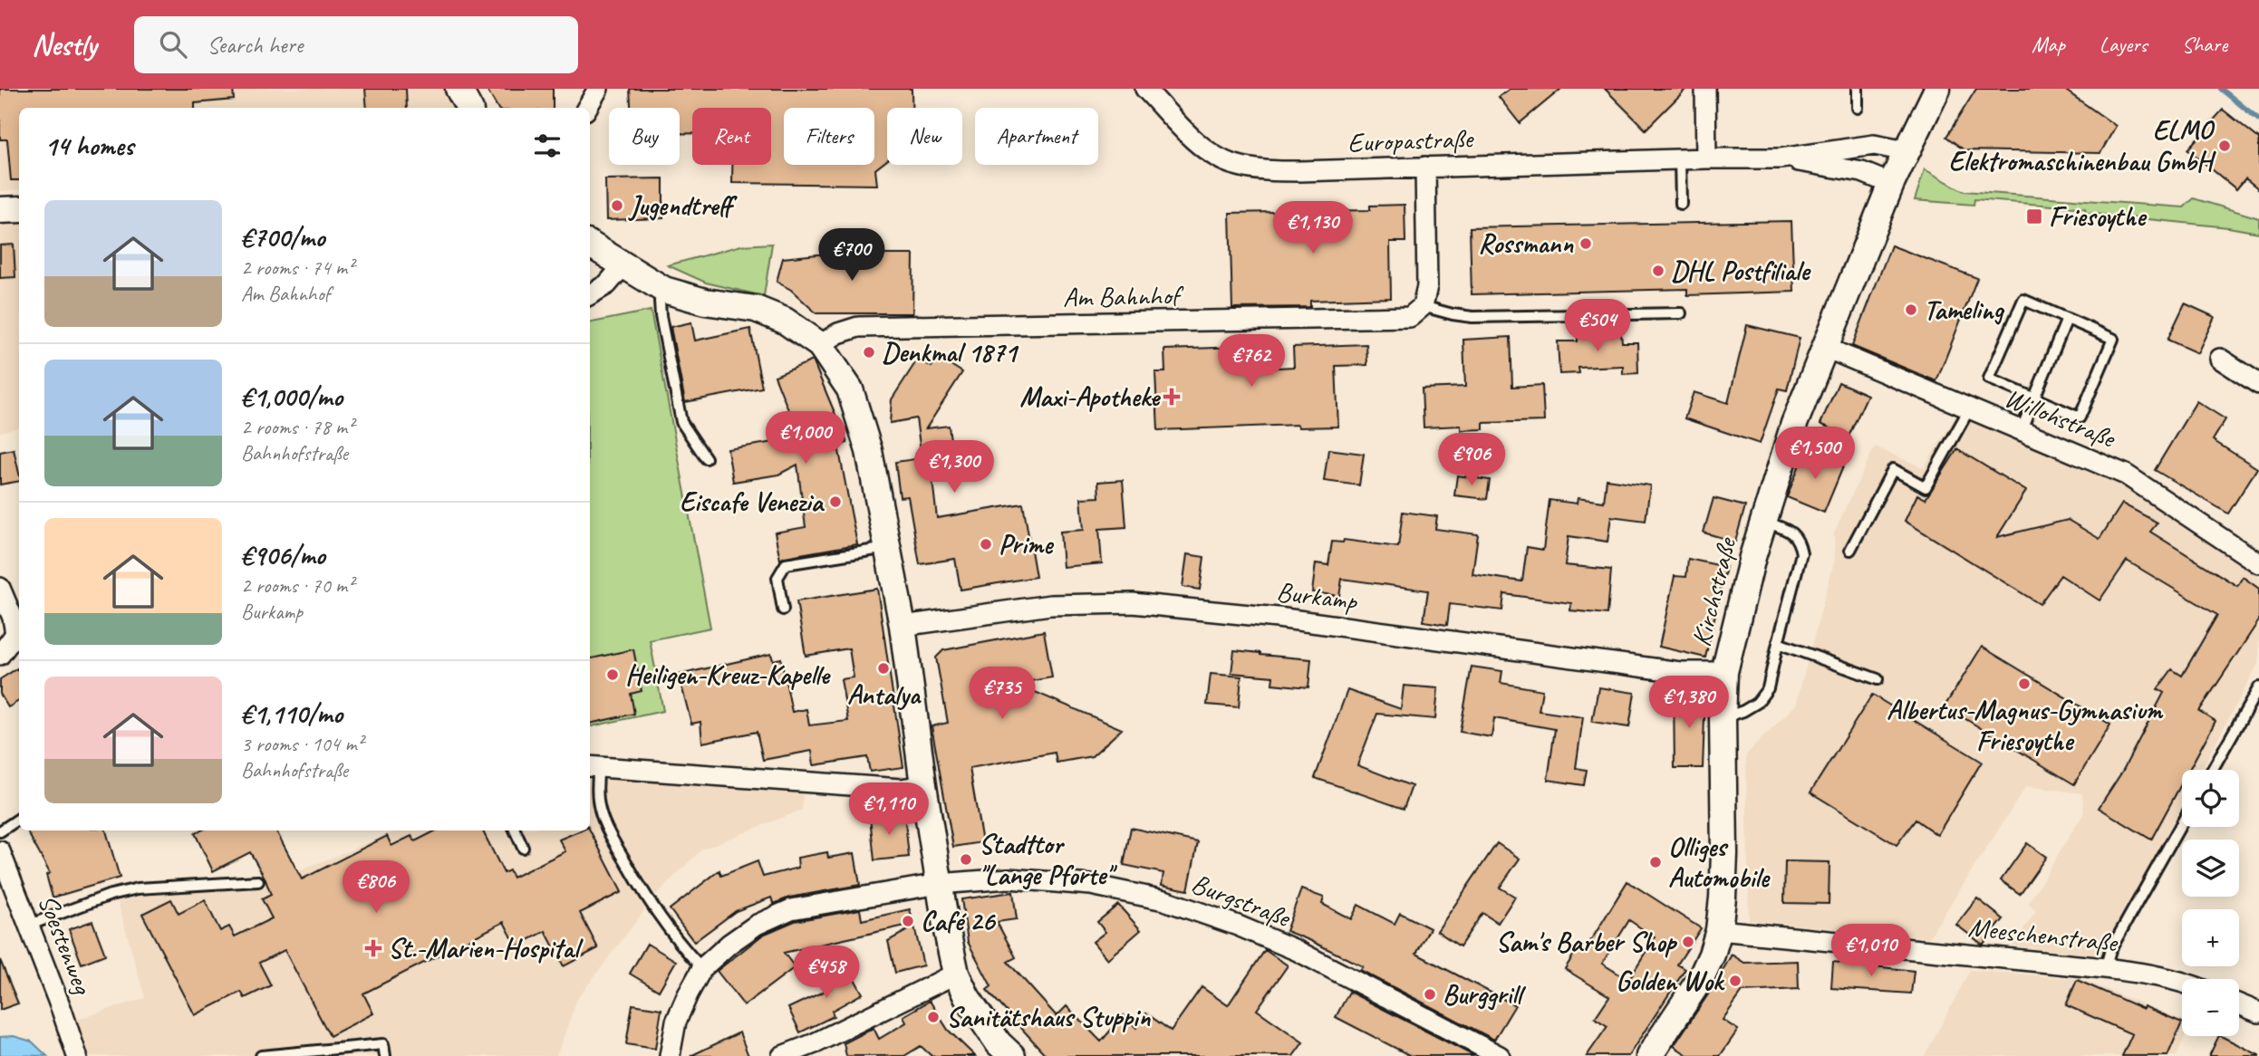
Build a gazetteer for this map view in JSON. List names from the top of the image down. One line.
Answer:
{"streets":{"street":["Europastraße","Am Bahnhof","Willohstraße","Kirchstraße","Burkamp","Burgstraße","Meeschenstraße","Soestenweg"]},"crossings":[["Europastraße","Kirchstraße"],["Willohstraße","Kirchstraße"],["Kirchstraße","Burkamp"],["Kirchstraße","Meeschenstraße"]],"places":{"other":["ELMO Elektromaschinenbau GmbH","Jugendtreff","Rossmann","DHL Postfiliale","Tameling","Denkmal 1871","Eiscafe Venezia","Prime","Antalya","Heiligen-Kreuz-Kapelle","Albertus-Magnus-Gymnasium Friesoythe","Stadttor \"Lange Pforte\"","Olliges Automobile","Café 26","Sam's Barber Shop","Golden Wok","Burggrill","Sanitätshaus Stuppin"],"transit":["Friesoythe"],"health":["Maxi-Apotheke","St.-Marien-Hospital"]},"page":{"header":"Nestly","search":"Search here","nav":["Map","Layers","Share"],"chip":["Buy","Rent","Filters","New","Apartment"],"heading":"14 homes","list":[{"name":"€700/mo","note":"2 rooms · 74 m² · Am Bahnhof"},{"name":"€1,000/mo","note":"2 rooms · 78 m² · Bahnhofstraße"},{"name":"€906/mo","note":"2 rooms · 70 m² · Burkamp"},{"name":"€1,110/mo","note":"3 rooms · 104 m² · Bahnhofstraße"}],"price":["€1,130","€700","€504","€762","€1,000","€1,500","€906","€1,300","€735","€1,380","€1,110","€806","€1,010","€458"],"map_buttons":["+","−"]}}
